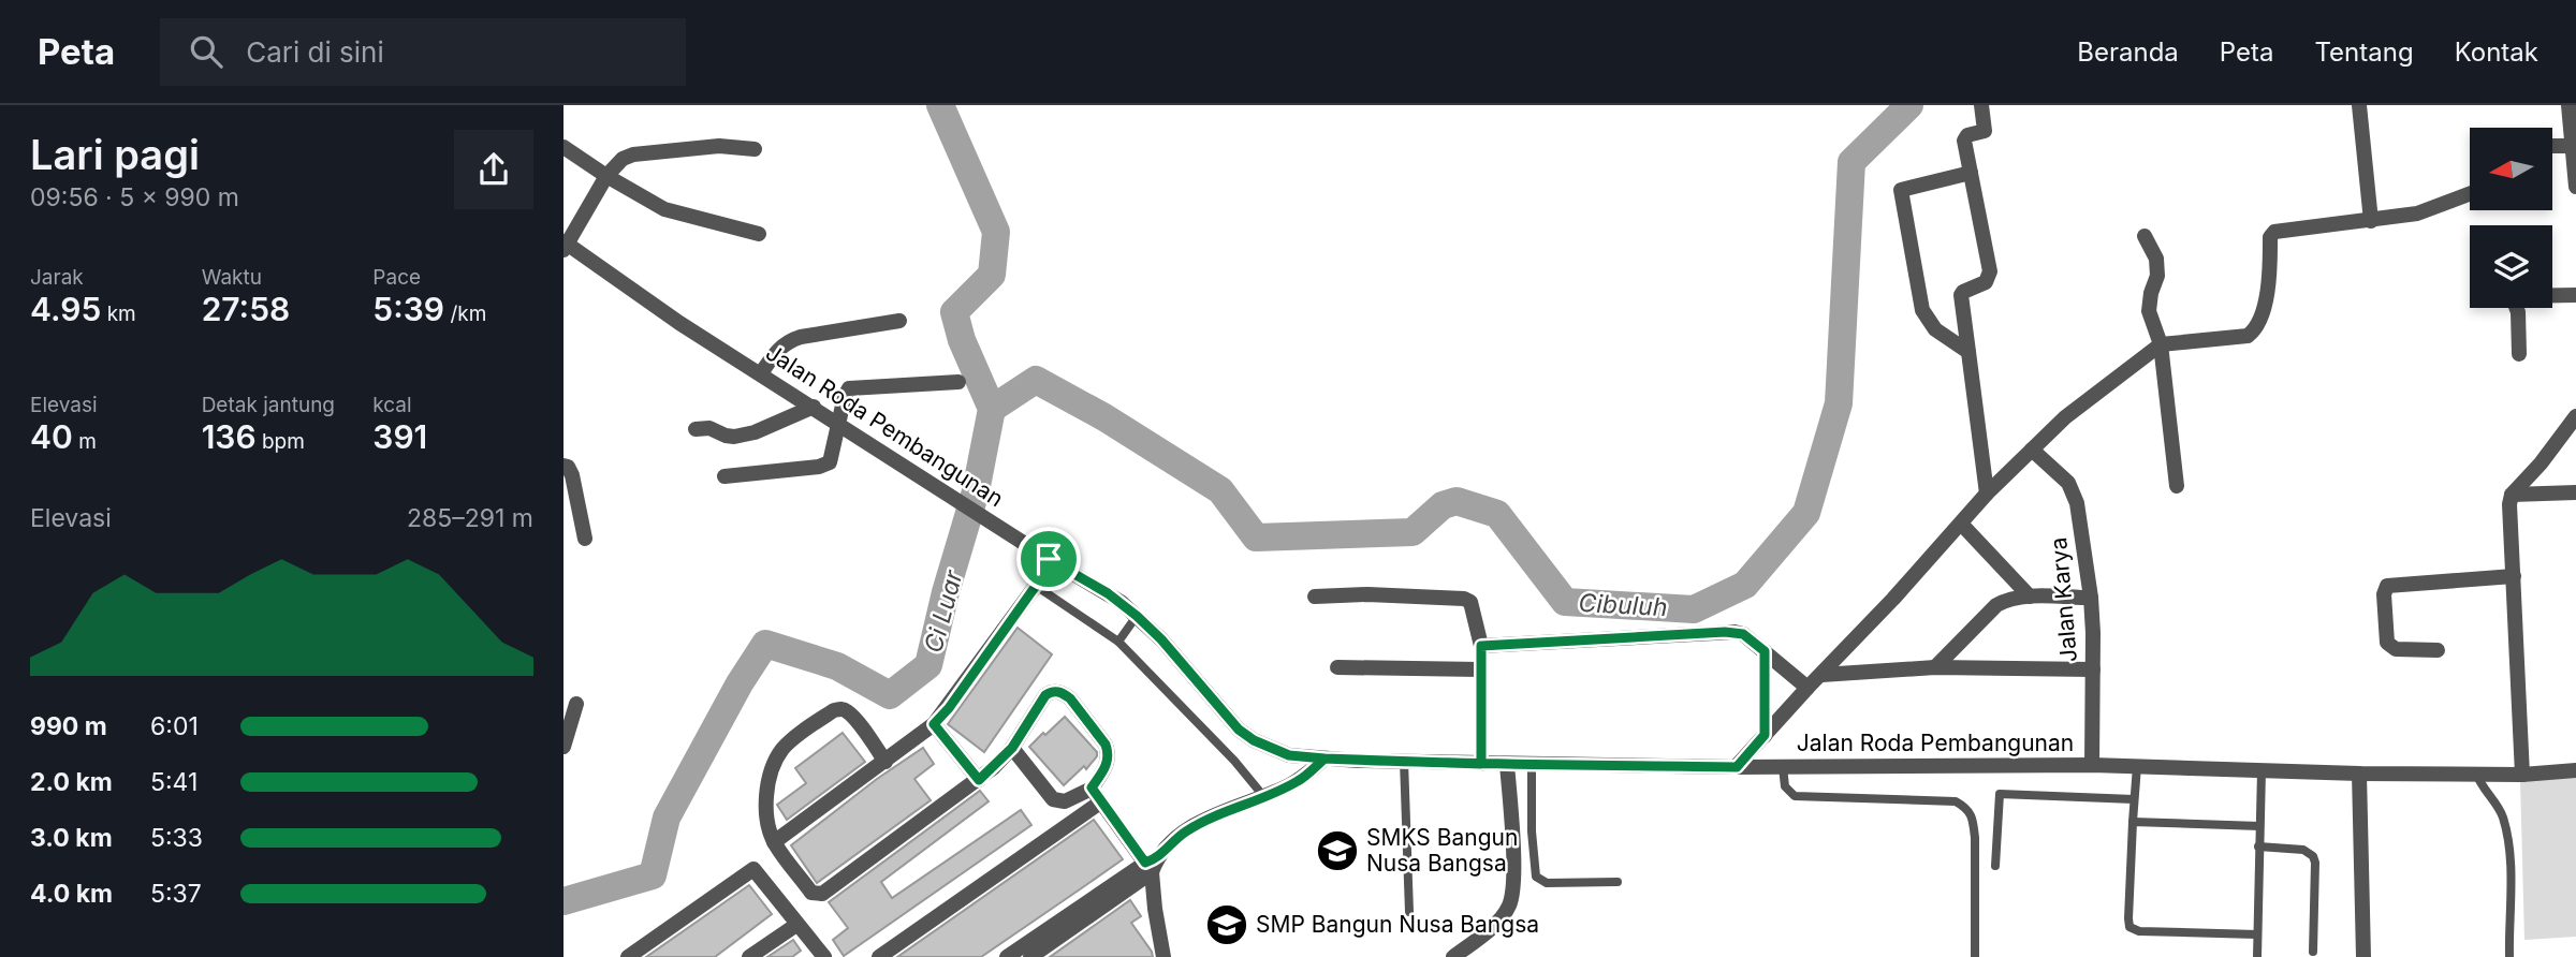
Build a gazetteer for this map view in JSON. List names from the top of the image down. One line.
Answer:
{"streets":{"street":["Jalan Roda Pembangunan","Jalan Karya"]},"crossings":[["Jalan Roda Pembangunan","Jalan Karya"]],"water":["Cibuluh","Ci Luar"],"places":{"school or university":["SMKS Bangun Nusa Bangsa","SMP Bangun Nusa Bangsa"]},"north":"left","page":{"header":"Peta","search":"Cari di sini","nav":["Beranda","Peta","Tentang","Kontak"],"heading":["Lari pagi","09:56 · 5 × 990 m"],"stats":[["Jarak","4.95 km"],["Waktu","27:58"],["Pace","5:39 /km"],["Elevasi","40 m"],["Detak jantung","136 bpm"],["kcal","391"]],"chart":["Elevasi","285–291 m"],"list":[{"name":"990 m","note":"6:01"},{"name":"2.0 km","note":"5:41"},{"name":"3.0 km","note":"5:33"},{"name":"4.0 km","note":"5:37"}]}}
